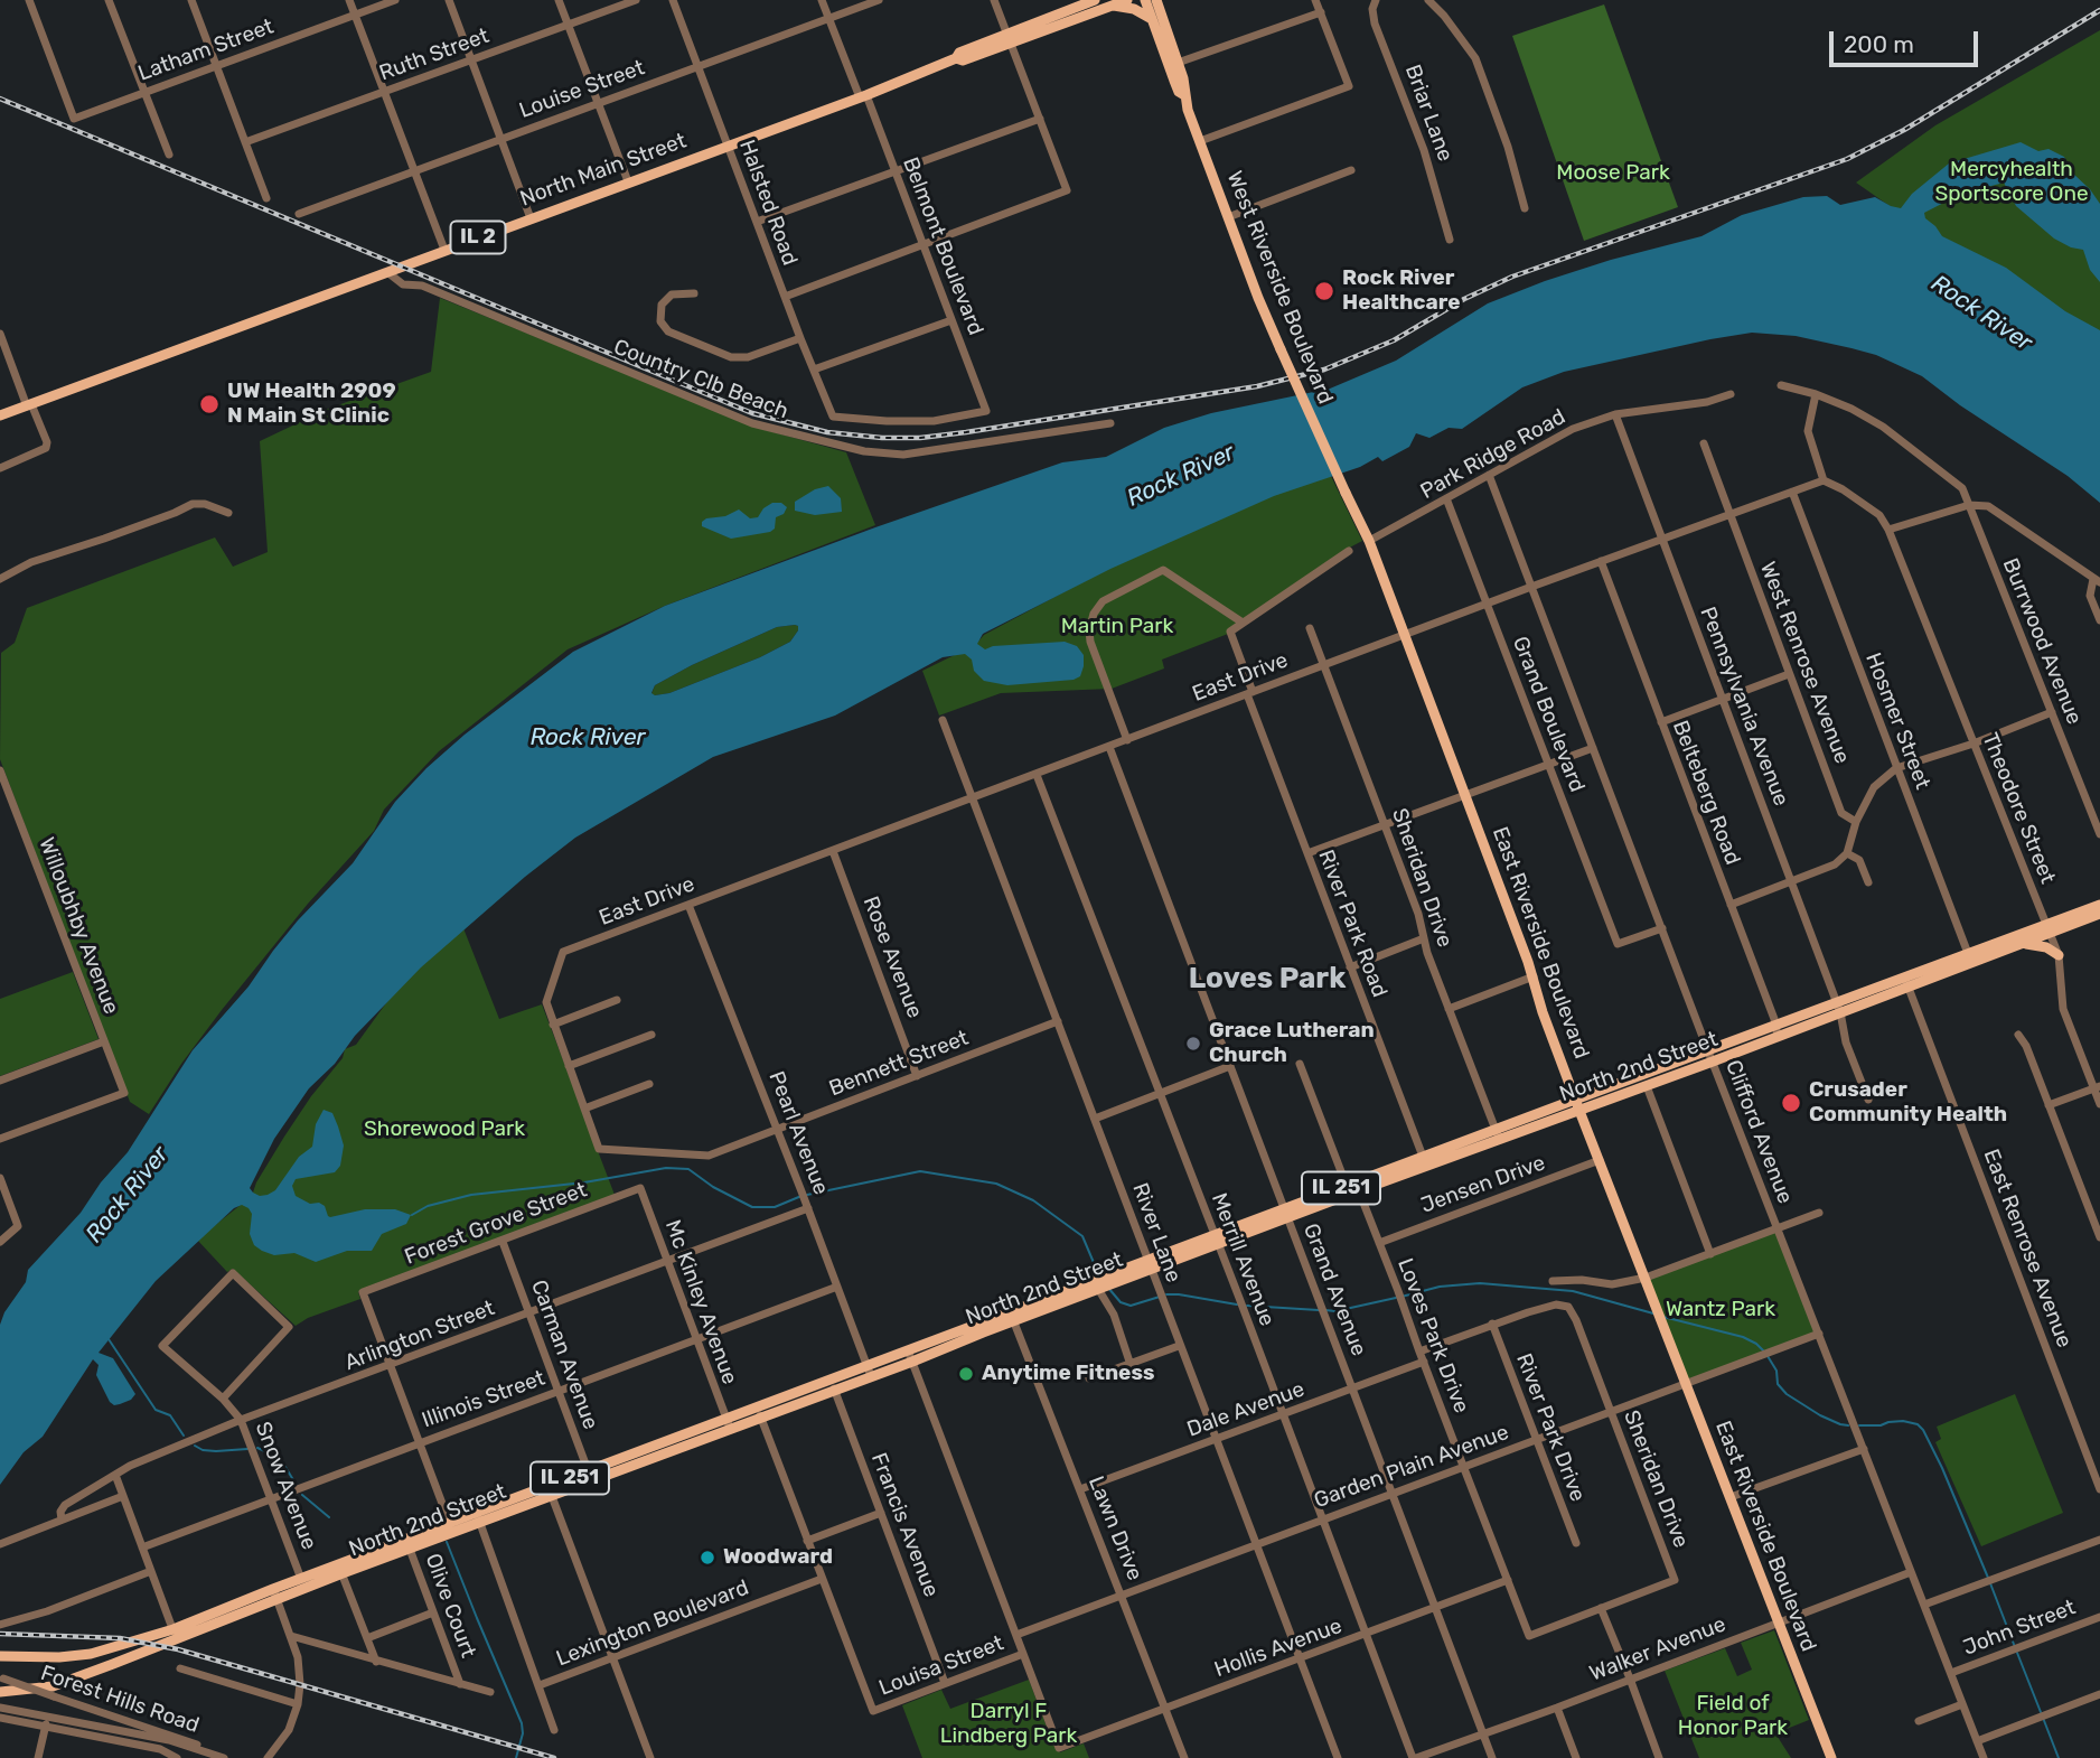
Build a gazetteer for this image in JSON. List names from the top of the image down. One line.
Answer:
{"streets":{"main road":["North Main Street","IL 2","West Riverside Boulevard","East Riverside Boulevard","North 2nd Street","IL 251"],"street":["Latham Street","Ruth Street","Louise Street","Briar Lane","Halsted Road","Belmont Boulevard","Country Clb Beach","Park Ridge Road","Burrwood Avenue","West Renrose Avenue","East Drive","Pennsylvania Avenue","Grand Boulevard","Hosmer Street","Belteberg Road","Theodore Street","Sheridan Drive","River Park Road","Willoubhby Avenue","Rose Avenue","Bennett Street","Clifford Avenue","Pearl Avenue","Jensen Drive","Forest Grove Street","River Lane","East Renrose Avenue","Merrill Avenue","Grand Avenue","Mc Kinley Avenue","Arlington Street","Loves Park Drive","Carman Avenue","Illinois Street","Dale Avenue","River Park Drive","Garden Plain Avenue","Snow Avenue","Francis Avenue","Lawn Drive","Olive Court","Lexington Boulevard","John Street","Hollis Avenue","Walker Avenue","Louisa Street","Forest Hills Road"]},"crossings":[["Louise Street","Halsted Road"],["Louise Street","Belmont Boulevard"],["North Main Street","Halsted Road"],["North Main Street","Belmont Boulevard"],["North Main Street","Country Clb Beach"],["Halsted Road","Belmont Boulevard"],["West Riverside Boulevard","East Riverside Boulevard"],["Park Ridge Road","Pennsylvania Avenue"],["Park Ridge Road","Grand Boulevard"],["Park Ridge Road","East Riverside Boulevard"],["Park Ridge Road","Clifford Avenue"],["West Renrose Avenue","East Drive"],["East Drive","Pennsylvania Avenue"],["East Drive","Grand Boulevard"],["East Drive","Hosmer Street"],["East Drive","Belteberg Road"],["East Drive","Sheridan Drive"],["East Drive","River Park Road"],["East Drive","East Riverside Boulevard"],["East Drive","Rose Avenue"],["East Drive","Clifford Avenue"],["East Drive","Pearl Avenue"],["East Drive","River Lane"],["East Drive","Merrill Avenue"],["East Drive","Grand Avenue"],["Pennsylvania Avenue","North 2nd Street"],["Grand Boulevard","Clifford Avenue"],["Hosmer Street","North 2nd Street"],["Belteberg Road","North 2nd Street"],["Theodore Street","North 2nd Street"],["Sheridan Drive","North 2nd Street"],["Sheridan Drive","Loves Park Drive"],["Sheridan Drive","River Park Drive"],["Sheridan Drive","Garden Plain Avenue"],["River Park Road","North 2nd Street"],["East Riverside Boulevard","North 2nd Street"],["East Riverside Boulevard","Jensen Drive"],["East Riverside Boulevard","Garden Plain Avenue"],["East Riverside Boulevard","Walker Avenue"],["Rose Avenue","Bennett Street"],["Bennett Street","Pearl Avenue"],["Bennett Street","River Lane"],["North 2nd Street","Clifford Avenue"],["North 2nd Street","Pearl Avenue"],["North 2nd Street","River Lane"],["North 2nd Street","East Renrose Avenue"],["North 2nd Street","Merrill Avenue"],["North 2nd Street","Grand Avenue"],["North 2nd Street","Mc Kinley Avenue"],["North 2nd Street","Loves Park Drive"],["North 2nd Street","Carman Avenue"],["North 2nd Street","Snow Avenue"],["North 2nd Street","Francis Avenue"],["North 2nd Street","Lawn Drive"],["North 2nd Street","Olive Court"],["Clifford Avenue","Garden Plain Avenue"],["Clifford Avenue","John Street"],["Clifford Avenue","Walker Avenue"],["Pearl Avenue","Arlington Street"],["Pearl Avenue","Illinois Street"],["Jensen Drive","Loves Park Drive"],["Forest Grove Street","Mc Kinley Avenue"],["Forest Grove Street","Arlington Street"],["Forest Grove Street","Carman Avenue"],["River Lane","Dale Avenue"],["River Lane","Garden Plain Avenue"],["River Lane","Hollis Avenue"],["Merrill Avenue","Dale Avenue"],["Merrill Avenue","Garden Plain Avenue"],["Merrill Avenue","Hollis Avenue"],["Merrill Avenue","Walker Avenue"],["Grand Avenue","Dale Avenue"],["Grand Avenue","Garden Plain Avenue"],["Grand Avenue","Hollis Avenue"],["Grand Avenue","Walker Avenue"],["Mc Kinley Avenue","Arlington Street"],["Mc Kinley Avenue","Illinois Street"],["Arlington Street","Carman Avenue"],["Arlington Street","Snow Avenue"],["Loves Park Drive","Dale Avenue"],["Loves Park Drive","Garden Plain Avenue"],["Loves Park Drive","Hollis Avenue"],["Carman Avenue","Illinois Street"],["Illinois Street","Snow Avenue"],["Dale Avenue","Lawn Drive"],["River Park Drive","Garden Plain Avenue"],["Garden Plain Avenue","Lawn Drive"],["Francis Avenue","Louisa Street"],["Lawn Drive","Hollis Avenue"],["Lexington Boulevard","Louisa Street"],["Hollis Avenue","Louisa Street"]],"districts":["Loves Park"],"water":["Rock River"],"parks":["Mercyhealth Sportscore One","Moose Park","Martin Park","Shorewood Park","Wantz Park","Field of Honor Park","Darryl F Lindberg Park"],"places":["Rock River Healthcare","UW Health 2909 N Main St Clinic","Grace Lutheran Church","Crusader Community Health","Anytime Fitness","Woodward"],"scale_bar":"200 m"}
